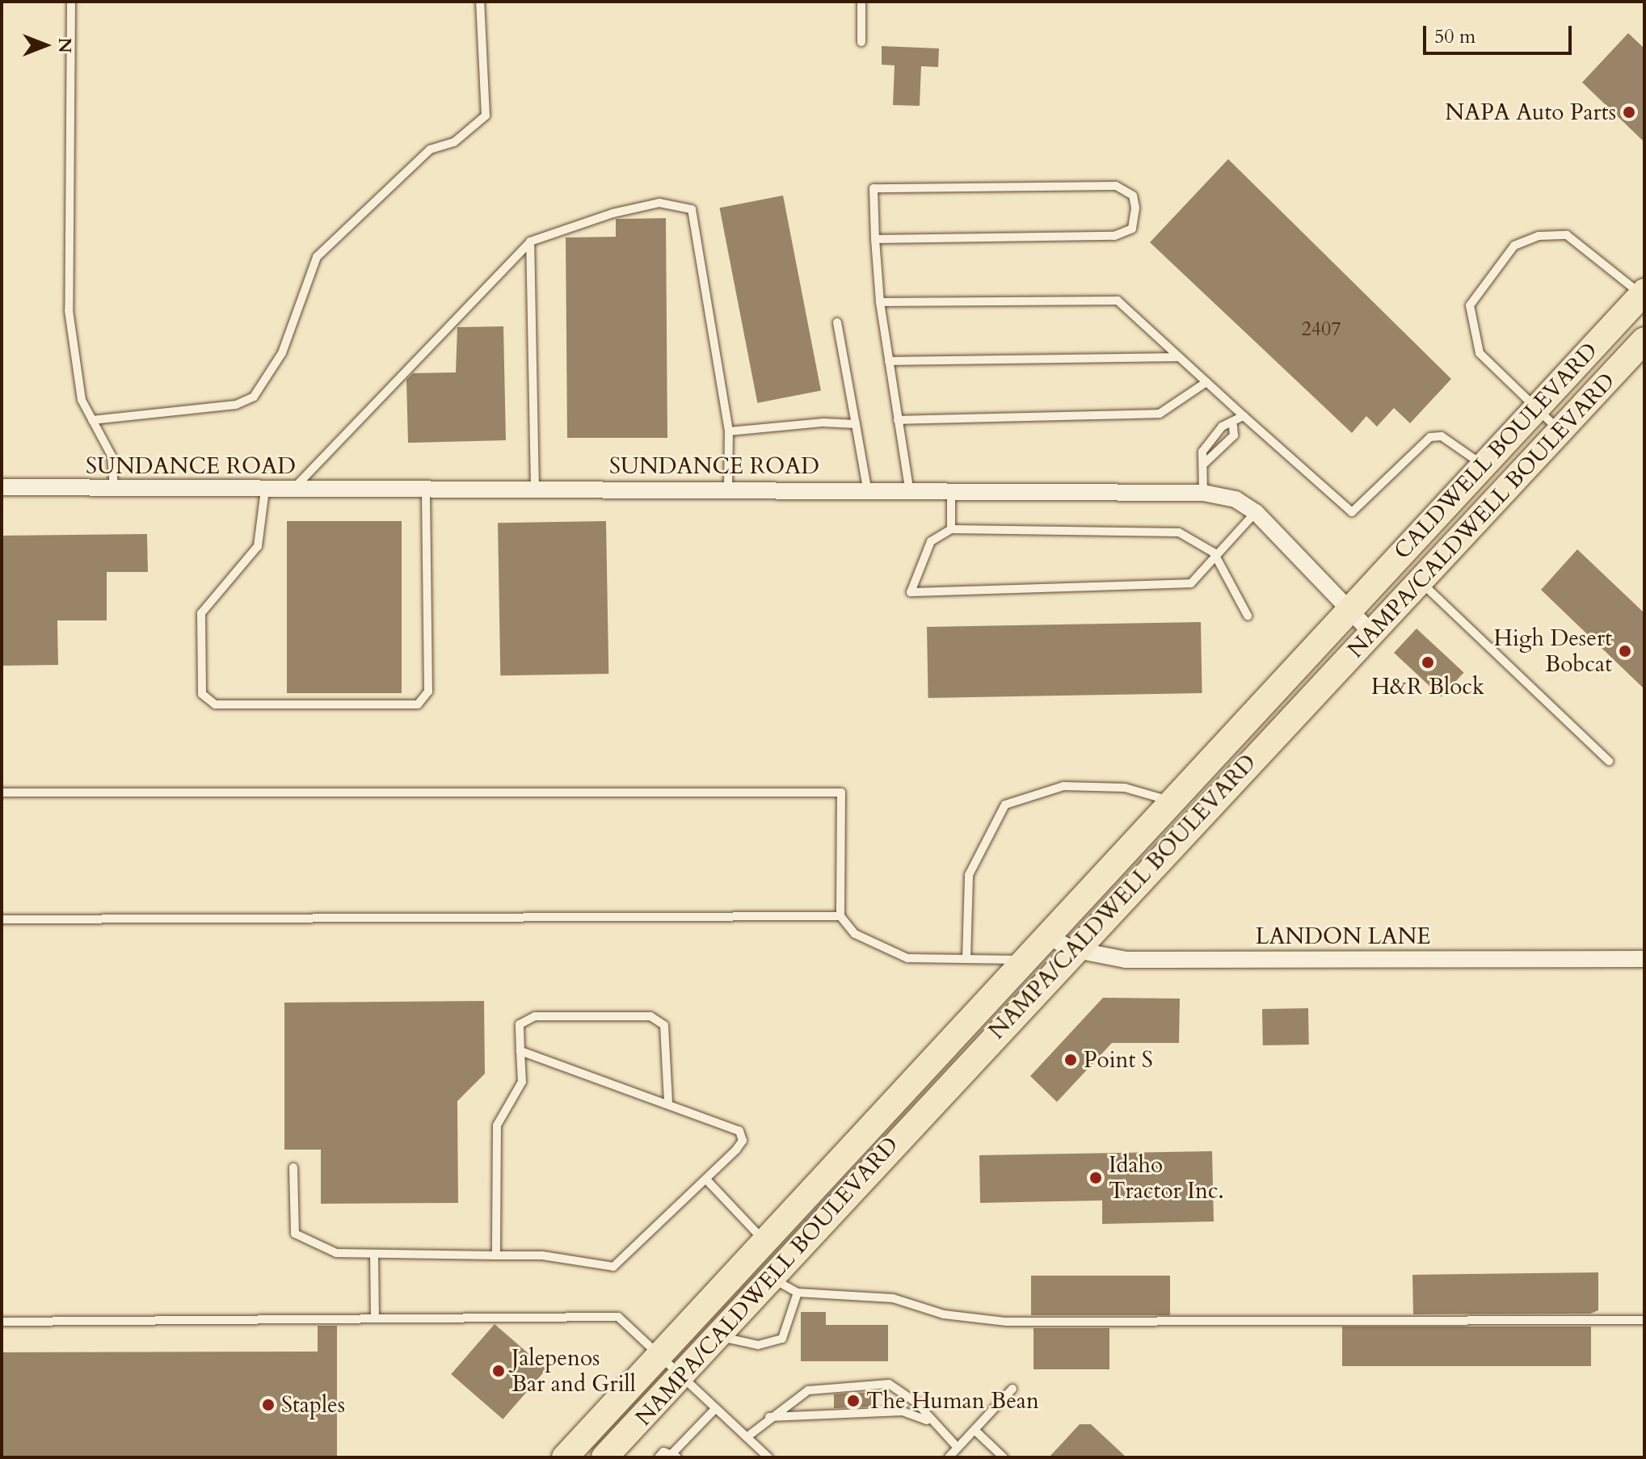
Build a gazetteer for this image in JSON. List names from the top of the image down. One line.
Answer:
{"streets":{"main road":["CALDWELL BOULEVARD","NAMPA/CALDWELL BOULEVARD"],"street":["SUNDANCE ROAD","LANDON LANE"]},"crossings":[["CALDWELL BOULEVARD","SUNDANCE ROAD"],["CALDWELL BOULEVARD","NAMPA/CALDWELL BOULEVARD"],["SUNDANCE ROAD","NAMPA/CALDWELL BOULEVARD"],["NAMPA/CALDWELL BOULEVARD","LANDON LANE"]],"places":["NAPA Auto Parts","High Desert Bobcat","H&R Block","Point S","Idaho Tractor Inc.","Jalepenos Bar and Grill","The Human Bean","Staples"],"house_numbers":["2407"],"scale_bar":"50 m","north":"right"}
